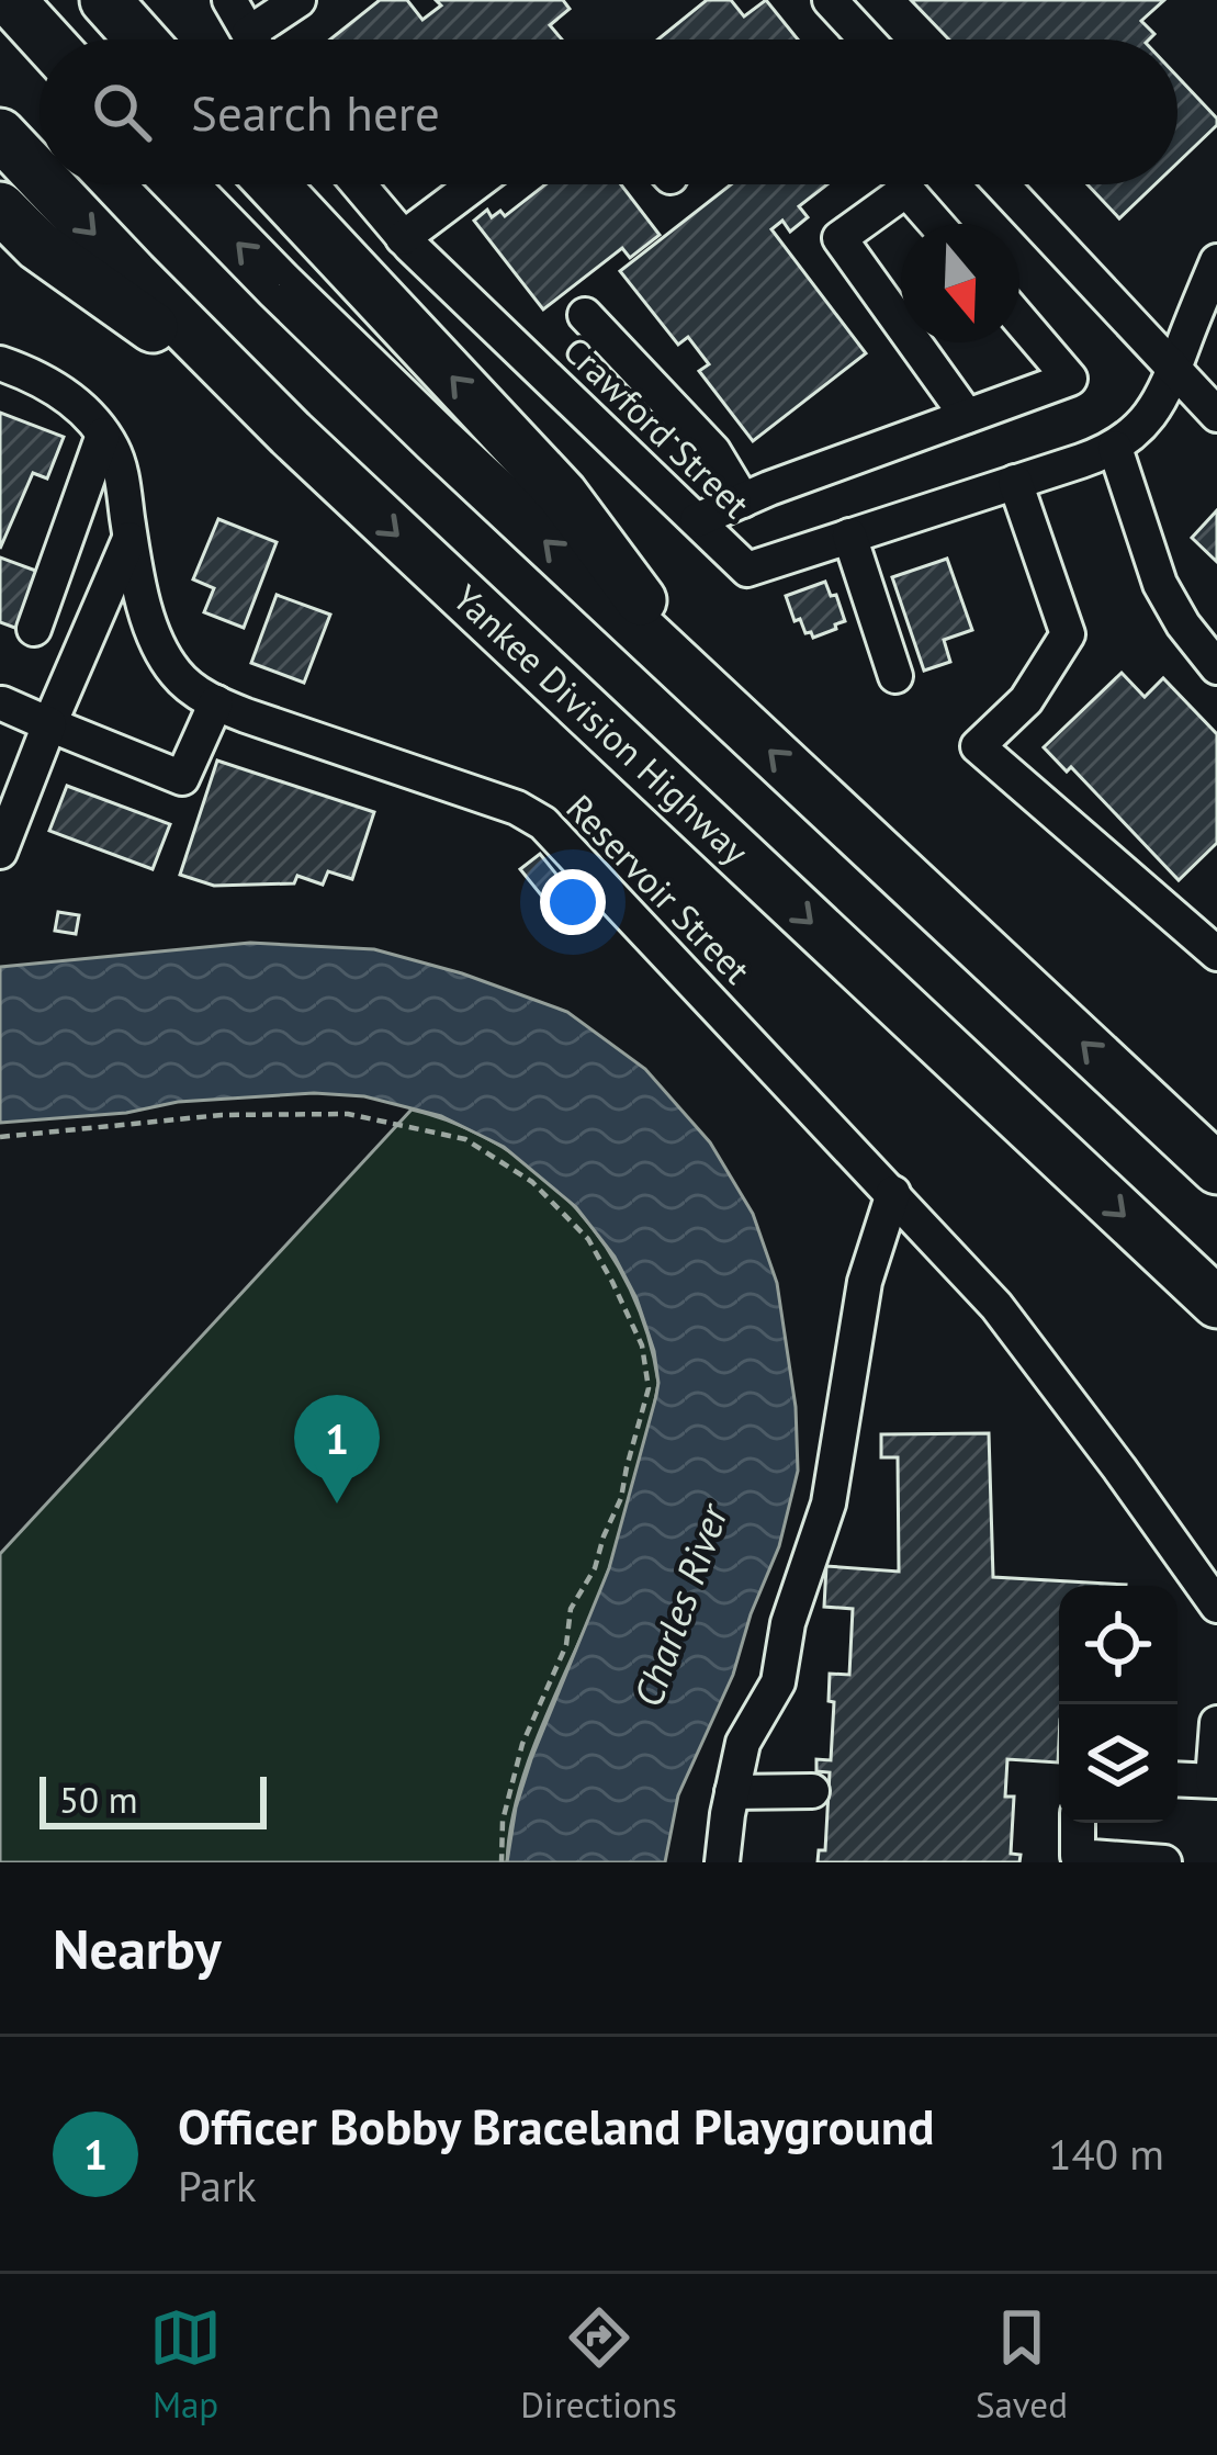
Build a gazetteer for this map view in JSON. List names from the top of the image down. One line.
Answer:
{"streets":{"highway":["Yankee Division Highway"],"street":["Crawford Street","Reservoir Street"]},"water":["Charles River"],"scale_bar":"50 m","north":"bottom","page":{"search":"Search here","pins":"1","scale":"50 m","heading":"Nearby","list":[{"mark":"1","name":"Officer Bobby Braceland Playground","note":"Park","value":"140 m"}],"nav":["Map","Directions","Saved"]}}
